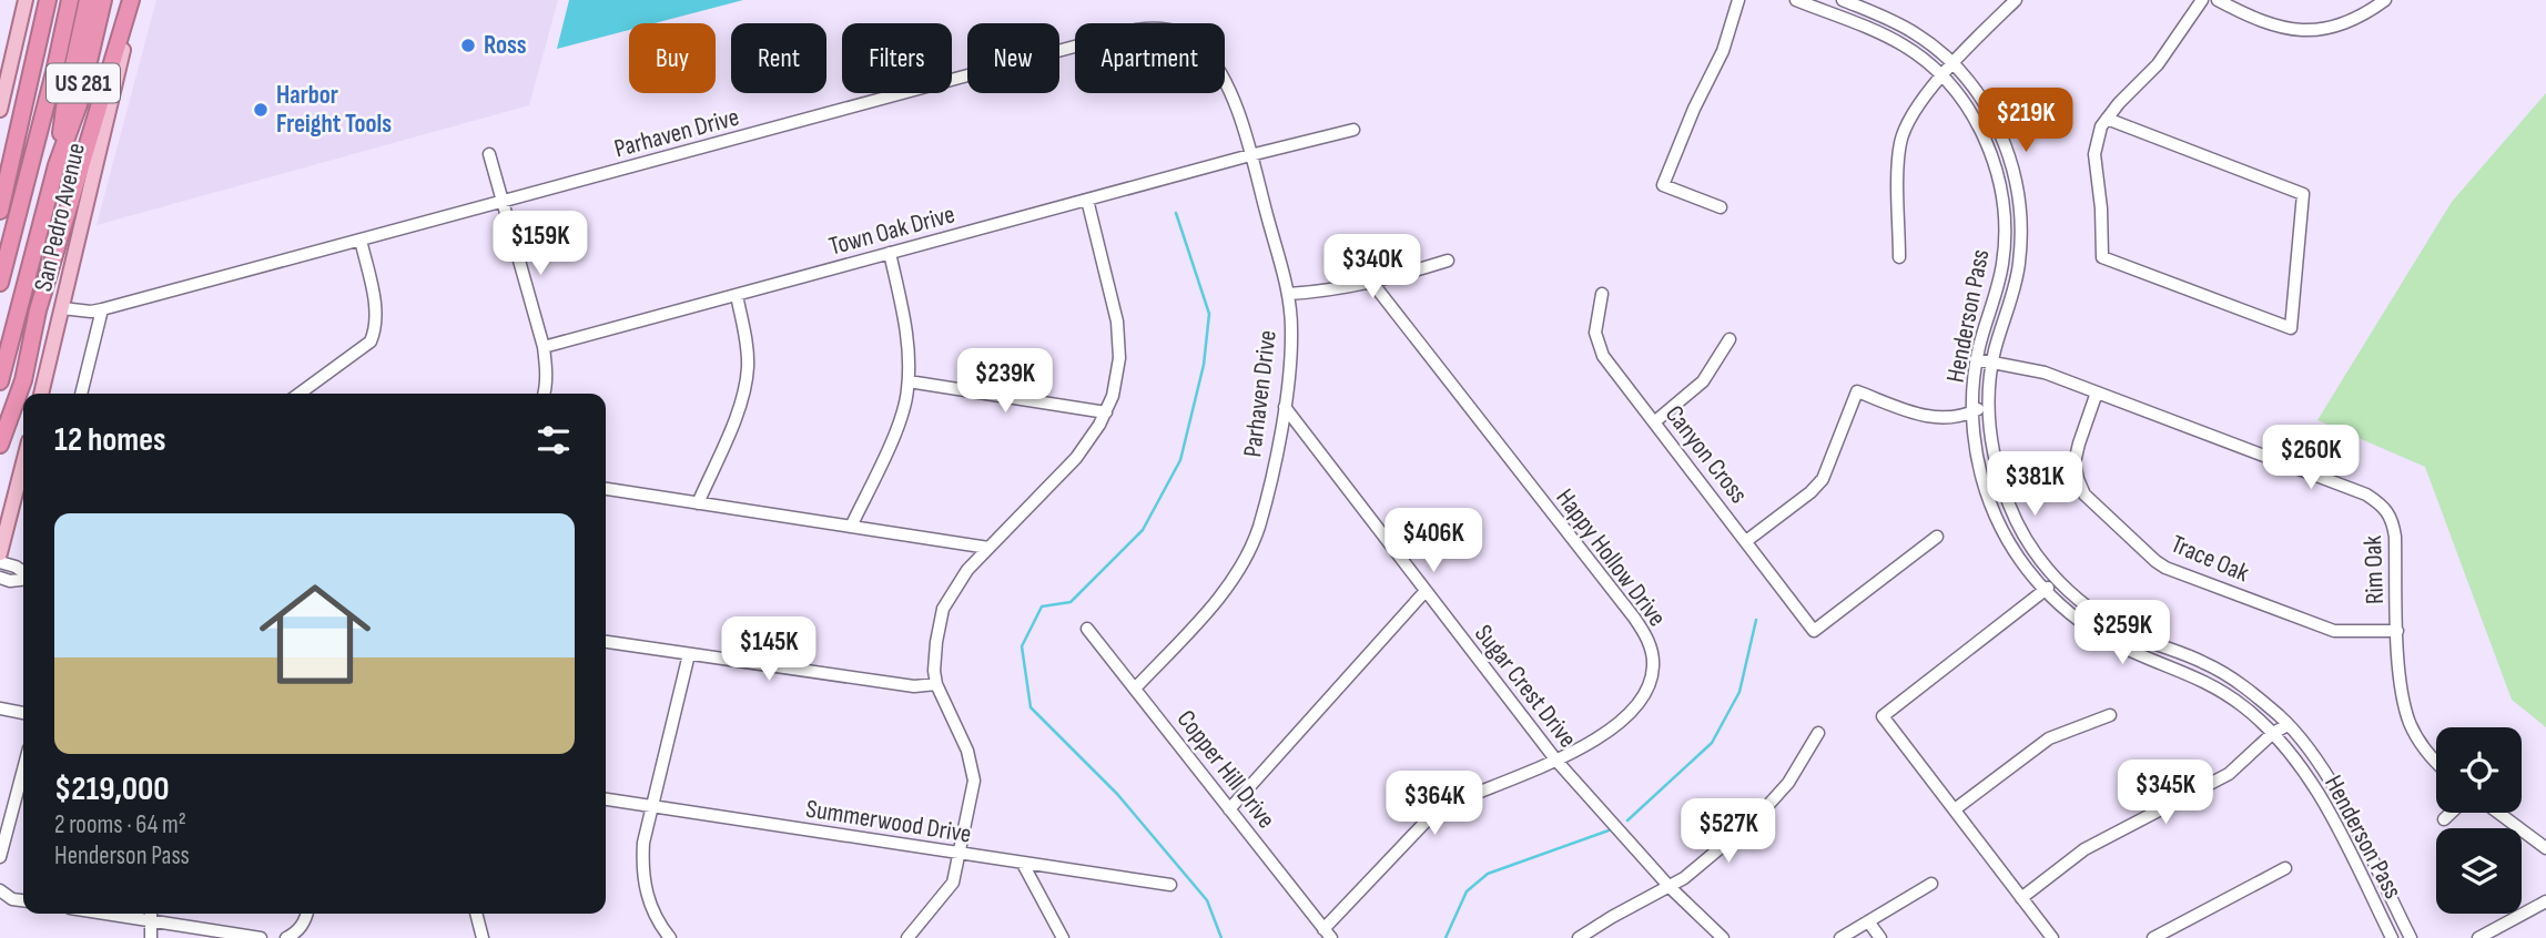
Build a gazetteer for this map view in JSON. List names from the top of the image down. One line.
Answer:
{"streets":{"highway":["US 281"],"main road":["San Pedro Avenue"],"street":["Parhaven Drive","Town Oak Drive","Henderson Pass","Canyon Cross","Happy Hollow Drive","Trace Oak","Rim Oak","Sugar Crest Drive","Copper Hill Drive","Summerwood Drive"]},"crossings":[["Parhaven Drive","San Pedro Avenue"],["Parhaven Drive","Town Oak Drive"],["Parhaven Drive","Sugar Crest Drive"],["Parhaven Drive","Copper Hill Drive"],["Henderson Pass","Rim Oak"],["Happy Hollow Drive","Sugar Crest Drive"],["Happy Hollow Drive","Copper Hill Drive"],["Trace Oak","Rim Oak"]],"places":["Ross","Harbor Freight Tools"],"page":{"chip":["Buy","Rent","Filters","New","Apartment"],"price":["$219K","$159K","$340K","$239K","$260K","$381K","$406K","$259K","$145K","$345K","$364K","$527K"],"heading":"12 homes","list":[{"name":"$219,000","note":"2 rooms · 64 m² · Henderson Pass"}]}}
